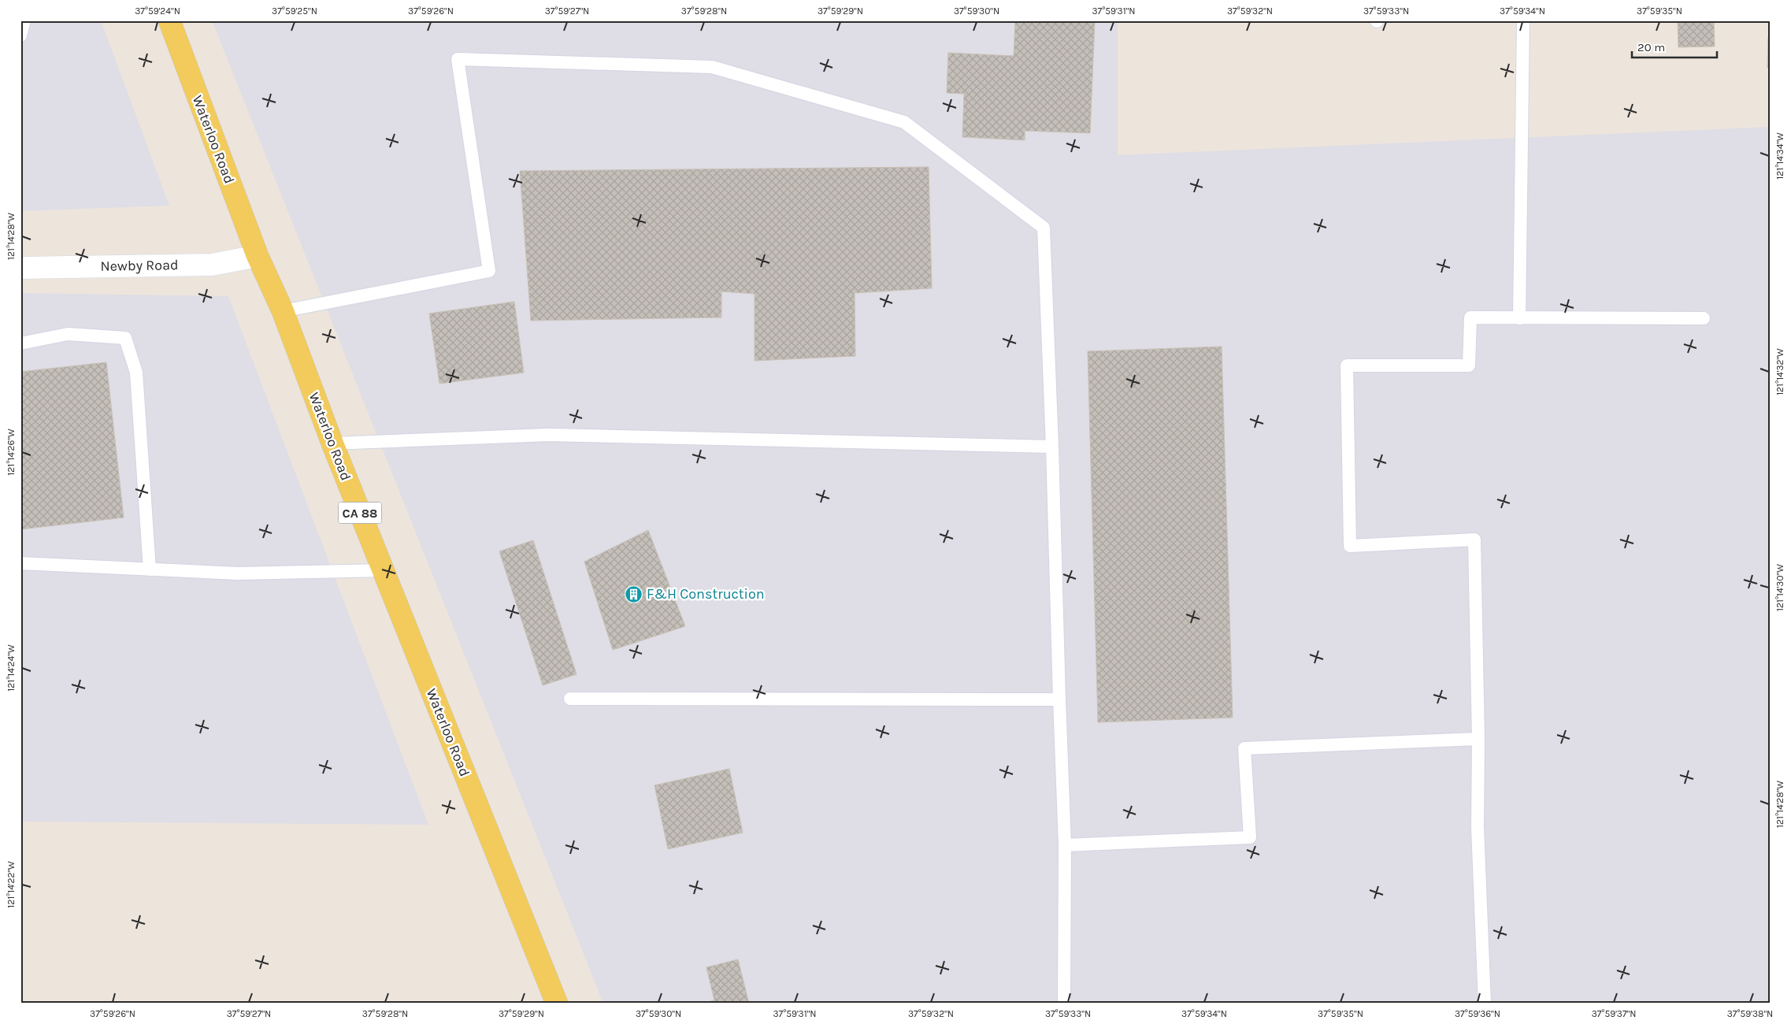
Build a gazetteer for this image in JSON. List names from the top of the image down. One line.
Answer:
{"streets":{"main road":["Waterloo Road","CA 88"],"street":["Newby Road"]},"crossings":[["Waterloo Road","Newby Road"]],"places":{"building":["F&H Construction"]},"scale_bar":"20 m","coordinates":["37°59'24\"N","37°59'25\"N","37°59'26\"N","37°59'27\"N","37°59'28\"N","37°59'29\"N","37°59'30\"N","37°59'31\"N","37°59'32\"N","37°59'33\"N","37°59'34\"N","37°59'35\"N","121°14'34\"W","121°14'28\"W","121°14'32\"W","121°14'26\"W","121°14'30\"W","121°14'24\"W","121°14'22\"W","37°59'36\"N","37°59'37\"N","37°59'38\"N"]}
